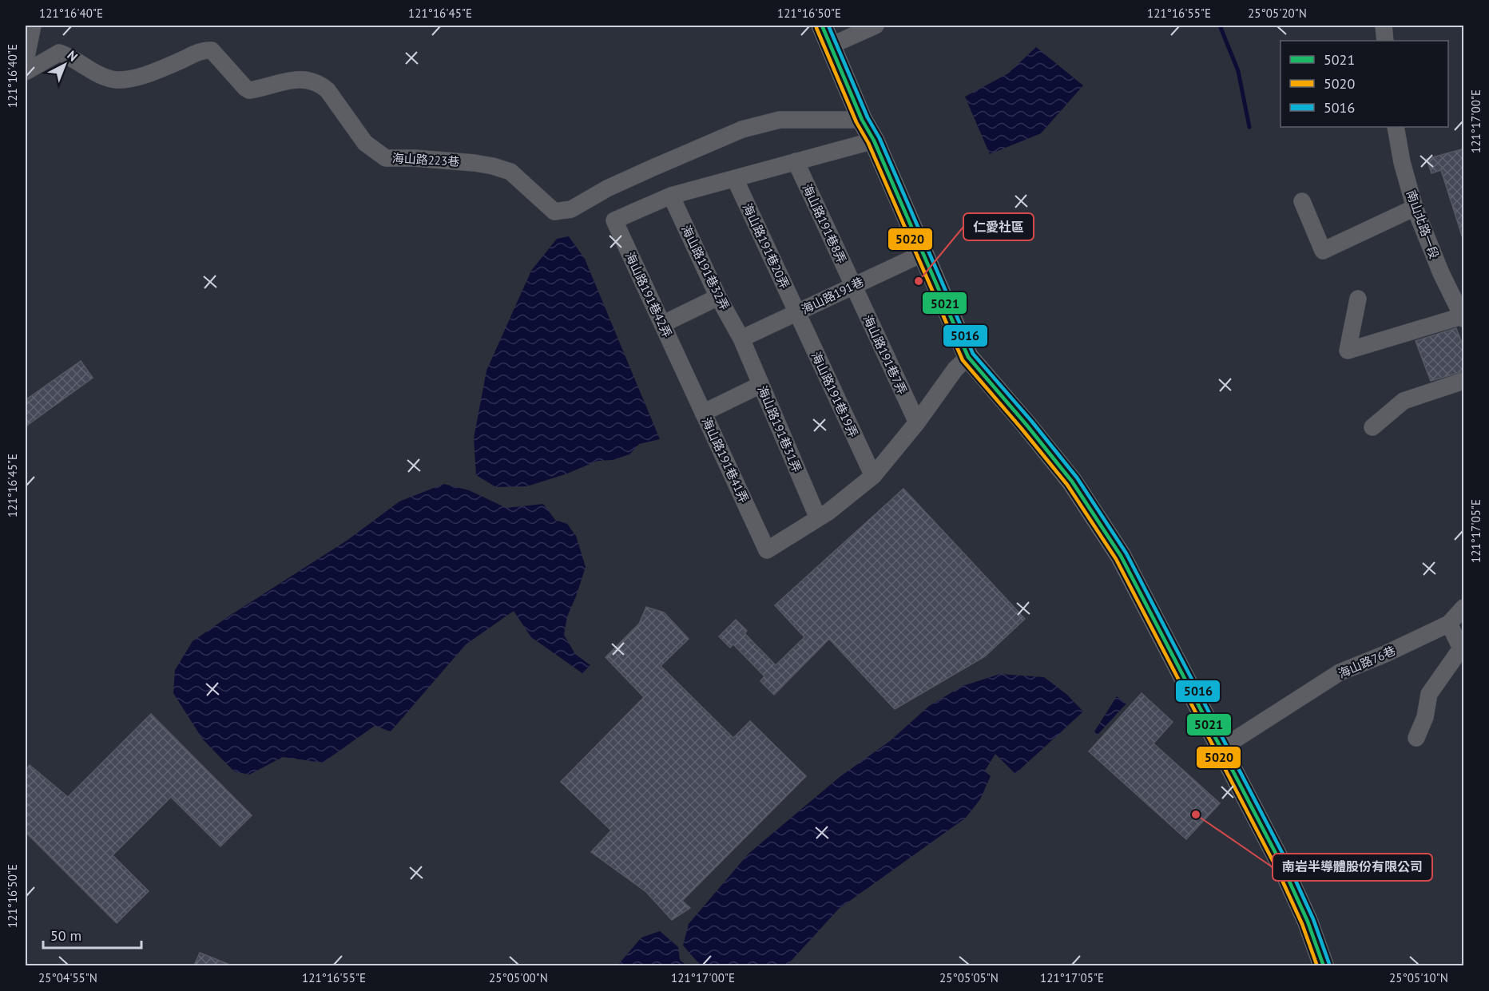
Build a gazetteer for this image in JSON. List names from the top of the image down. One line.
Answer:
{"streets":{"street":["海山路223巷","海山路191巷8弄","南山北路一段","海山路191巷20弄","海山路191巷32弄","海山路191巷42弄","海山路191巷","海山路191巷7弄","海山路191巷19弄","海山路191巷31弄","海山路191巷41弄","海山路76巷"]},"crossings":[["海山路191巷8弄","海山路191巷"],["海山路191巷8弄","海山路191巷7弄"],["海山路191巷20弄","海山路191巷"],["海山路191巷20弄","海山路191巷19弄"],["海山路191巷32弄","海山路191巷42弄"],["海山路191巷32弄","海山路191巷"],["海山路191巷32弄","海山路191巷31弄"],["海山路191巷42弄","海山路191巷41弄"],["海山路191巷","海山路191巷7弄"],["海山路191巷","海山路191巷19弄"],["海山路191巷","海山路191巷31弄"],["海山路191巷31弄","海山路191巷41弄"]],"places":["仁愛社區","南岩半導體股份有限公司"],"lines":["transit line 5021","transit line 5016","transit line 5020"],"legend":["5021","5020","5016"],"scale_bar":"50 m","north":"top right","coordinates":["121°16'40\"E","121°16'45\"E","121°16'50\"E","121°16'55\"E","25°05'20\"N","121°17'00\"E","121°17'05\"E","25°04'55\"N","25°05'00\"N","25°05'05\"N","25°05'10\"N"]}
